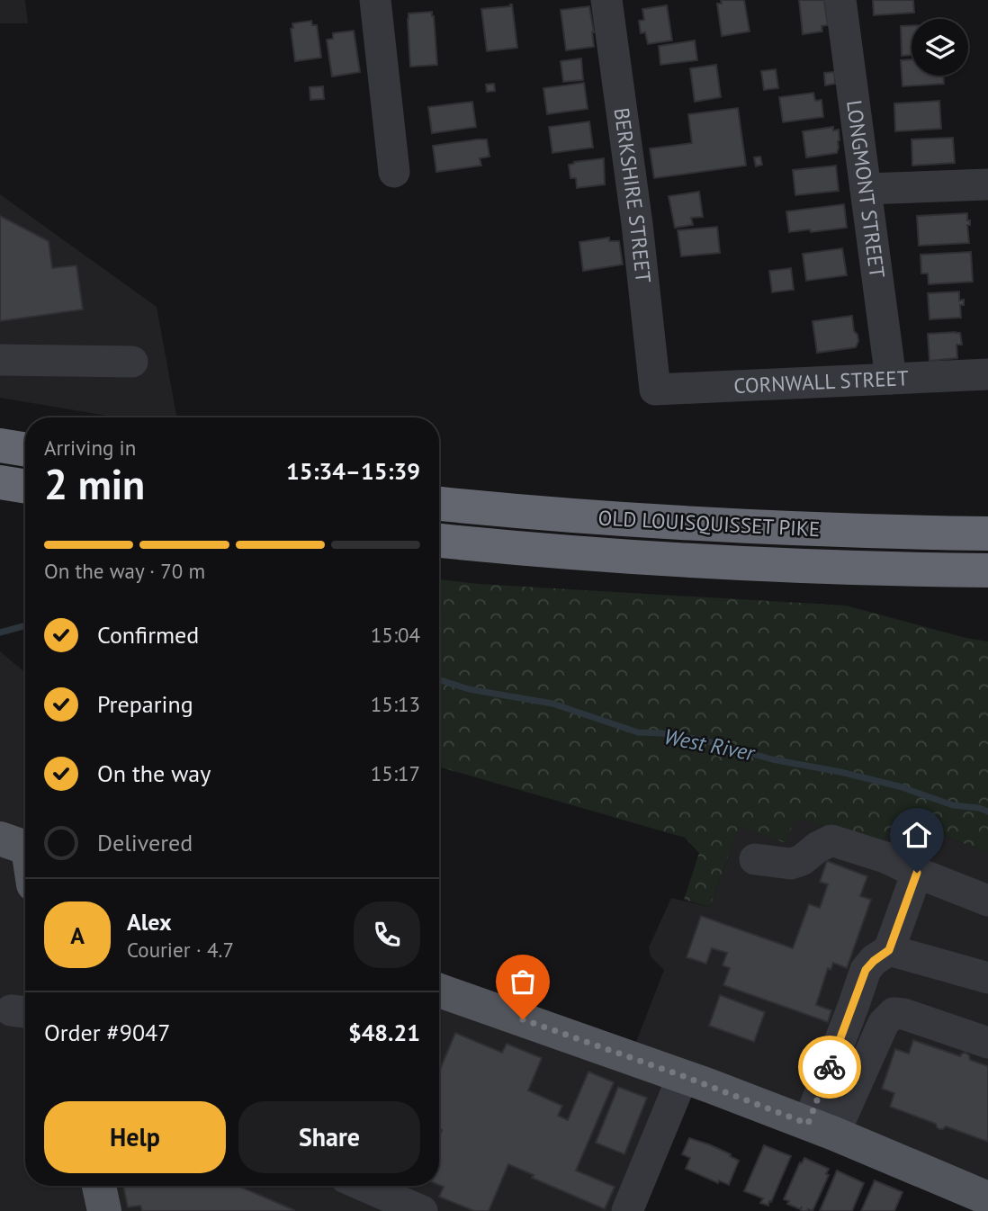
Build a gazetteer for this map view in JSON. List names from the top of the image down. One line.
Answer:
{"streets":{"highway":["OLD LOUISQUISSET PIKE"],"street":["LONGMONT STREET","BERKSHIRE STREET","CORNWALL STREET"]},"crossings":[["LONGMONT STREET","CORNWALL STREET"],["BERKSHIRE STREET","CORNWALL STREET"]],"water":["West River"],"page":{"heading":["2 min","Arriving in","15:34–15:39"],"panel":["Alex","Courier · 4.7","Order #9047","$48.21"],"bar":"On the way · 70 m","list":[["Confirmed","15:04"],["Preparing","15:13"],["On the way","15:17"],"Delivered"],"round":"A","buttons":["Help","Share"]}}
